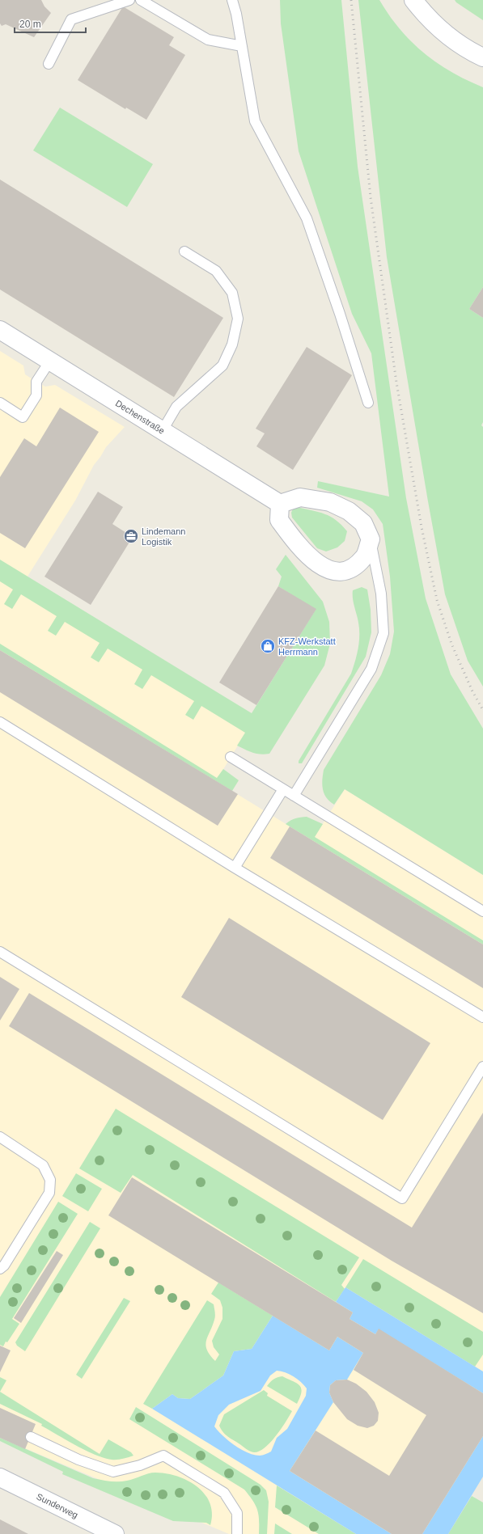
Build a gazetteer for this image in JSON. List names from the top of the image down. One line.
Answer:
{"streets":{"street":["Dechenstraße","Sunderweg"]},"places":{"office":["Lindemann Logistik"],"shop":["KFZ-Werkstatt Herrmann"]},"scale_bar":"20 m"}
